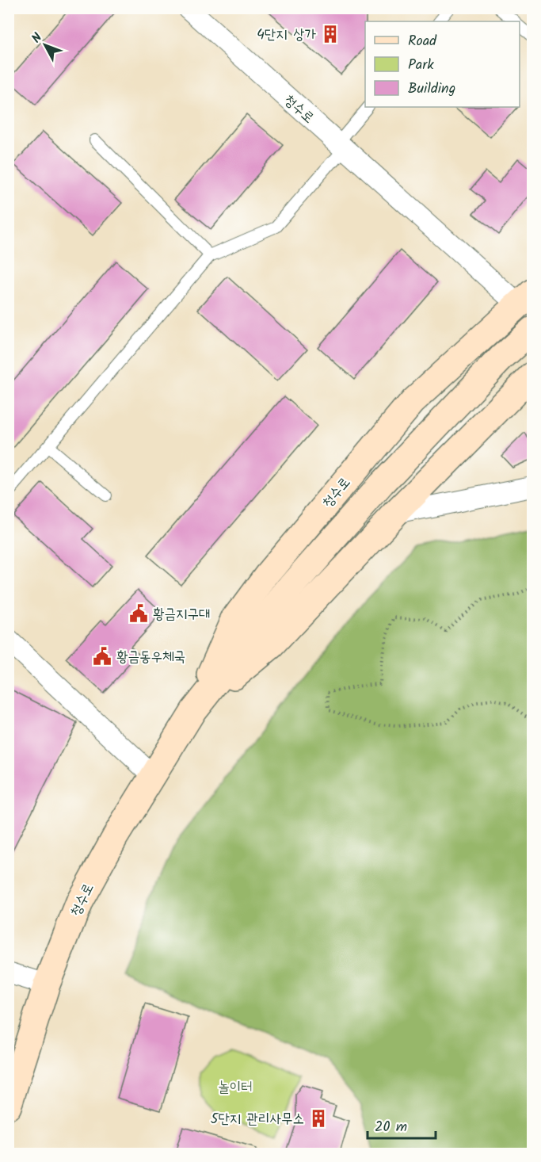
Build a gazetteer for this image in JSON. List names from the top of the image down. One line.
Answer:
{"streets":{"main road":["청수로"]},"parks":["놀이터"],"places":{"building":["4단지 상가","5단지 관리사무소"],"public building":["황금지구대","황금동우체국"]},"legend":["Road","Park","Building"],"scale_bar":"20 m","north":"top left"}
